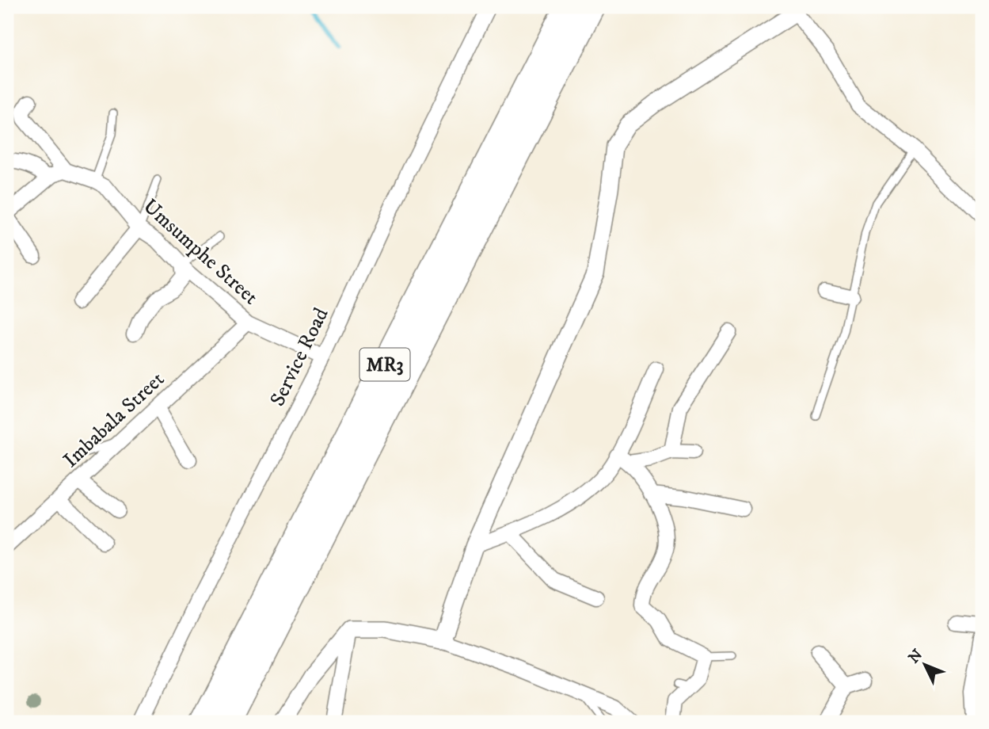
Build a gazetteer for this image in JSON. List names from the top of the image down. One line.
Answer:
{"streets":{"highway":["MR3"],"street":["Umsumphe Street","Service Road","Imbabala Street"]},"crossings":[["Umsumphe Street","Service Road"],["Umsumphe Street","Imbabala Street"]],"north":"top left"}
